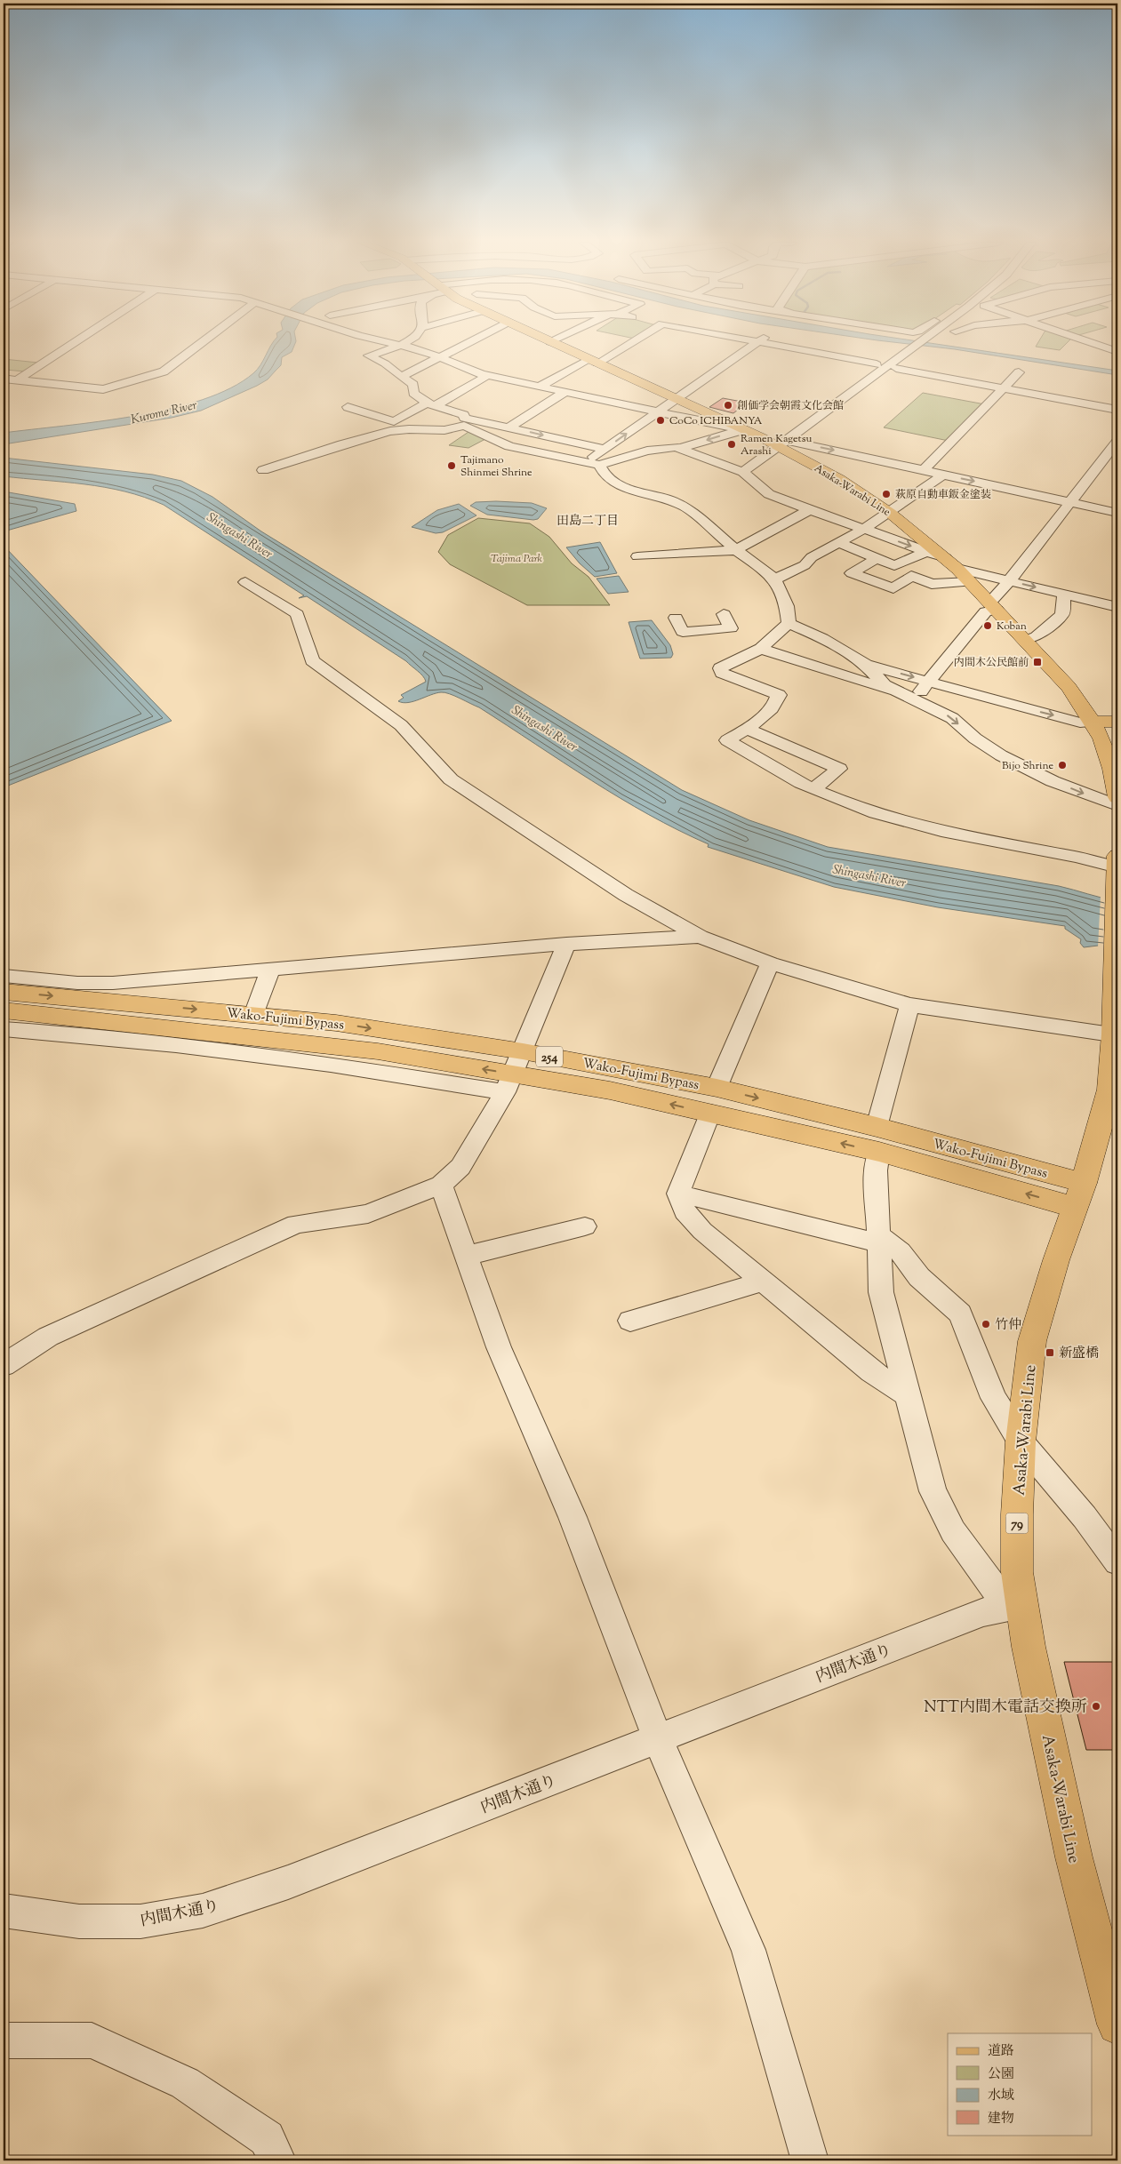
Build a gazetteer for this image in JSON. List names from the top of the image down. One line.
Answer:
{"streets":{"main road":["Asaka-Warabi Line","Wako-Fujimi Bypass","254","79"],"street":["内間木通り"]},"crossings":[["Asaka-Warabi Line","Wako-Fujimi Bypass"],["Asaka-Warabi Line","79"],["Asaka-Warabi Line","内間木通り"]],"districts":["田島二丁目"],"water":["Kurome River","Shingashi River"],"parks":["Tajima Park"],"places":{"other":["創価学会朝霞文化会館","CoCo ICHIBANYA","Ramen Kagetsu Arashi","Tajimano Shinmei Shrine","萩原自動車鈑金塗装","Koban","Bijo Shrine","竹仲","NTT内間木電話交換所"],"transit":["内間木公民館前","新盛橋"]},"legend":["道路","公園","水域","建物"]}
